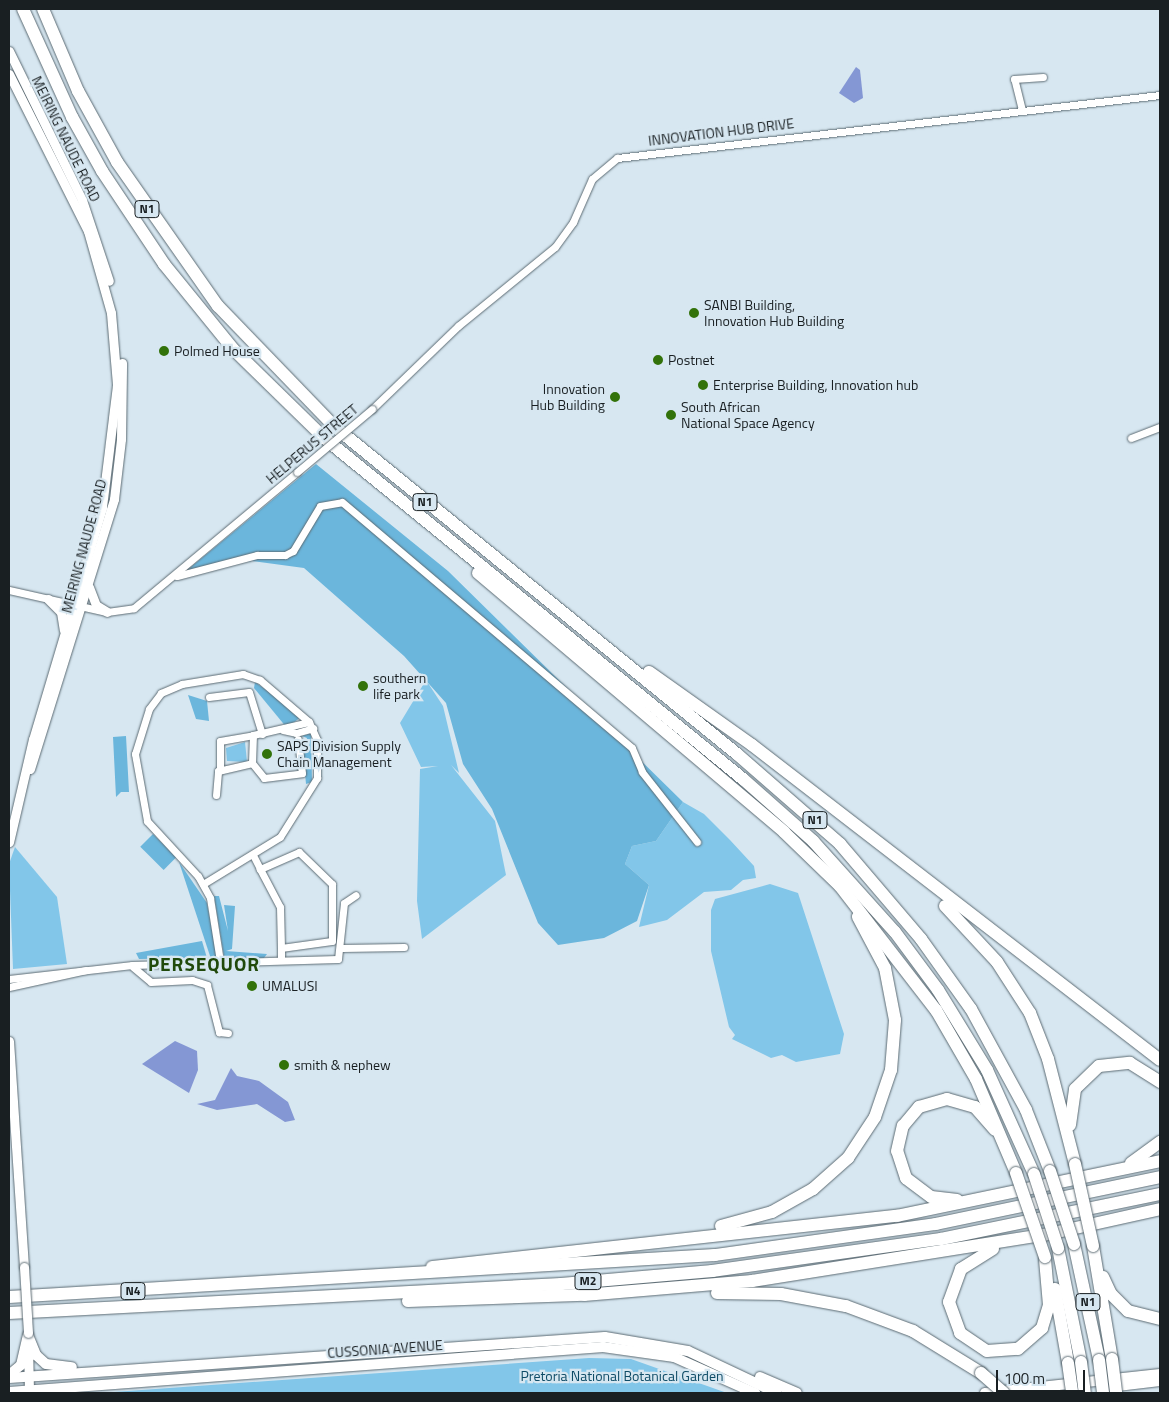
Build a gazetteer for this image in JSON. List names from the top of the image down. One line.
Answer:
{"streets":{"highway":["N1","M2","N4"],"main road":["CUSSONIA AVENUE"],"street":["INNOVATION HUB DRIVE","MEIRING NAUDE ROAD","HELPERUS STREET"]},"crossings":[["INNOVATION HUB DRIVE","HELPERUS STREET"],["M2","N4"]],"districts":["PERSEQUOR"],"parks":["Pretoria National Botanical Garden"],"places":["SANBI Building, Innovation Hub Building","Polmed House","Postnet","Enterprise Building, Innovation hub","Innovation Hub Building","South African National Space Agency","southern life park","SAPS Division Supply Chain Management","UMALUSI","smith & nephew"],"scale_bar":"100 m"}
